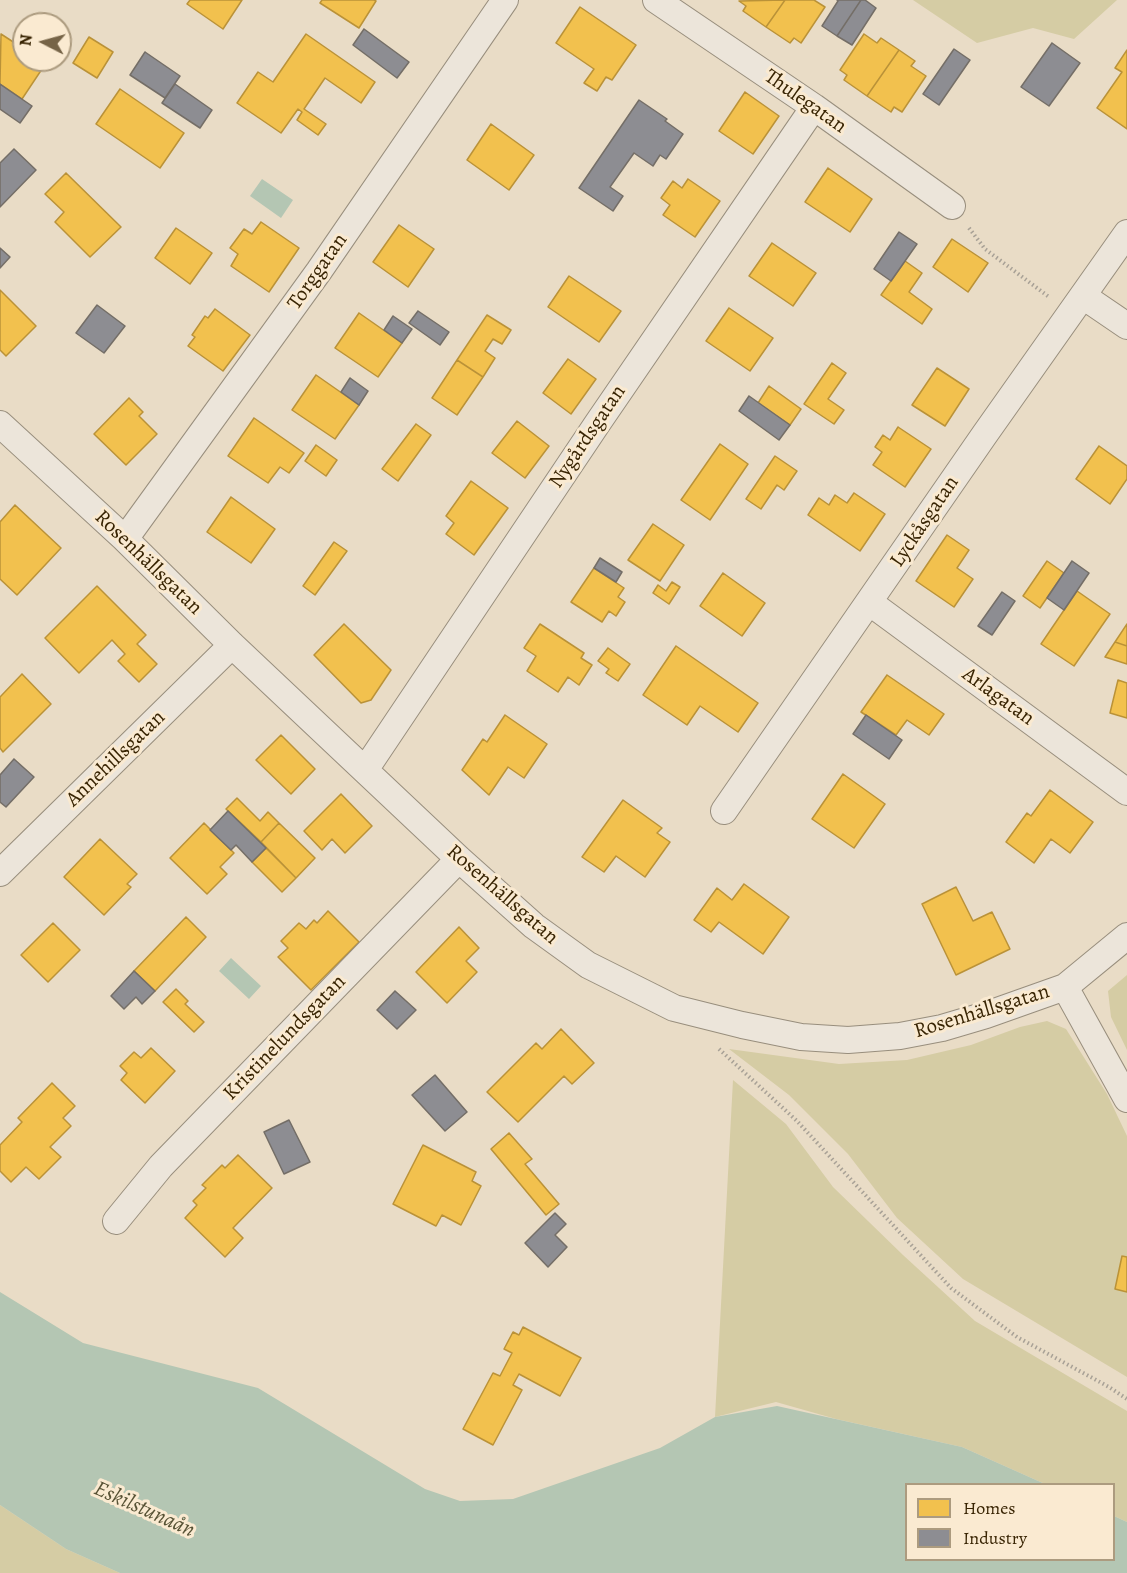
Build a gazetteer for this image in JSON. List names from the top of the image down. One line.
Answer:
{"streets":{"street":["Thulegatan","Torggatan","Nygårdsgatan","Lyckåsgatan","Rosenhällsgatan","Arlagatan","Annehillsgatan","Kristinelundsgatan"]},"crossings":[["Thulegatan","Nygårdsgatan"],["Torggatan","Rosenhällsgatan"],["Nygårdsgatan","Rosenhällsgatan"],["Lyckåsgatan","Arlagatan"],["Rosenhällsgatan","Annehillsgatan"],["Rosenhällsgatan","Kristinelundsgatan"]],"water":["Eskilstunaån"],"legend":["Homes","Industry"],"north":"left"}
